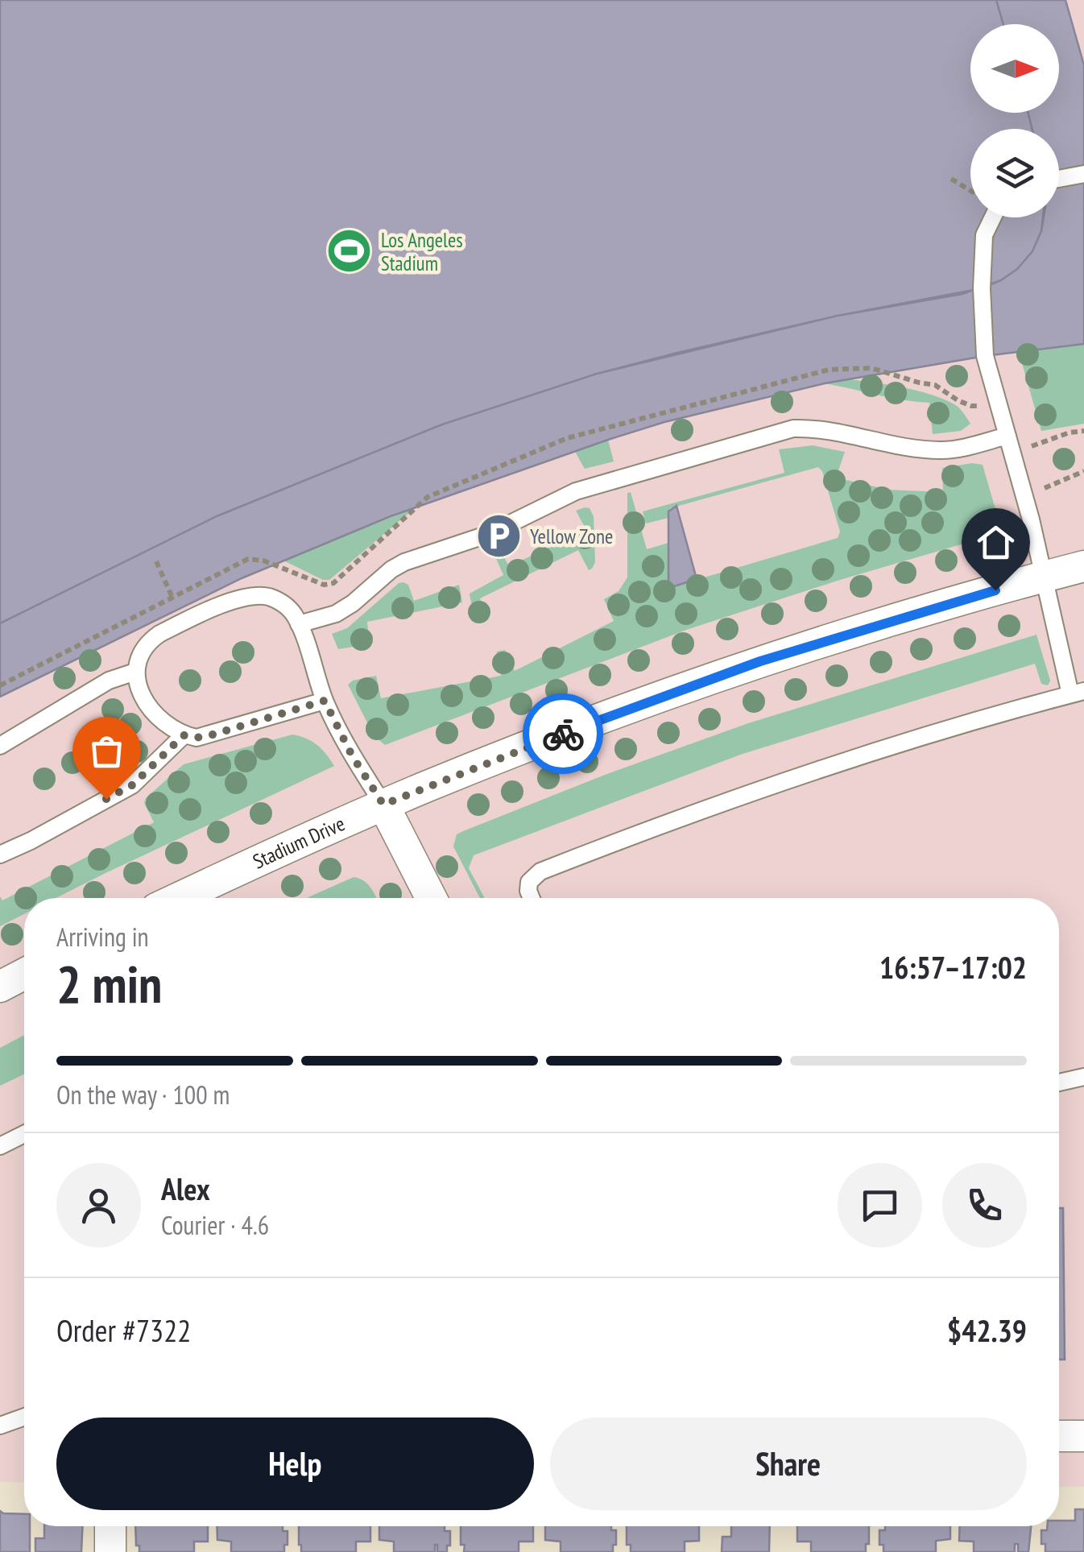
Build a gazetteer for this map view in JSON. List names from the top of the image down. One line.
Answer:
{"streets":{"street":["Stadium Drive"]},"places":{"sports":["Los Angeles Stadium"],"parking":["Yellow Zone"]},"north":"right","page":{"heading":["2 min","Arriving in","16:57–17:02"],"panel":["Alex","Courier · 4.6","Order #7322","$42.39"],"bar":"On the way · 100 m","buttons":["Help","Share"]}}
